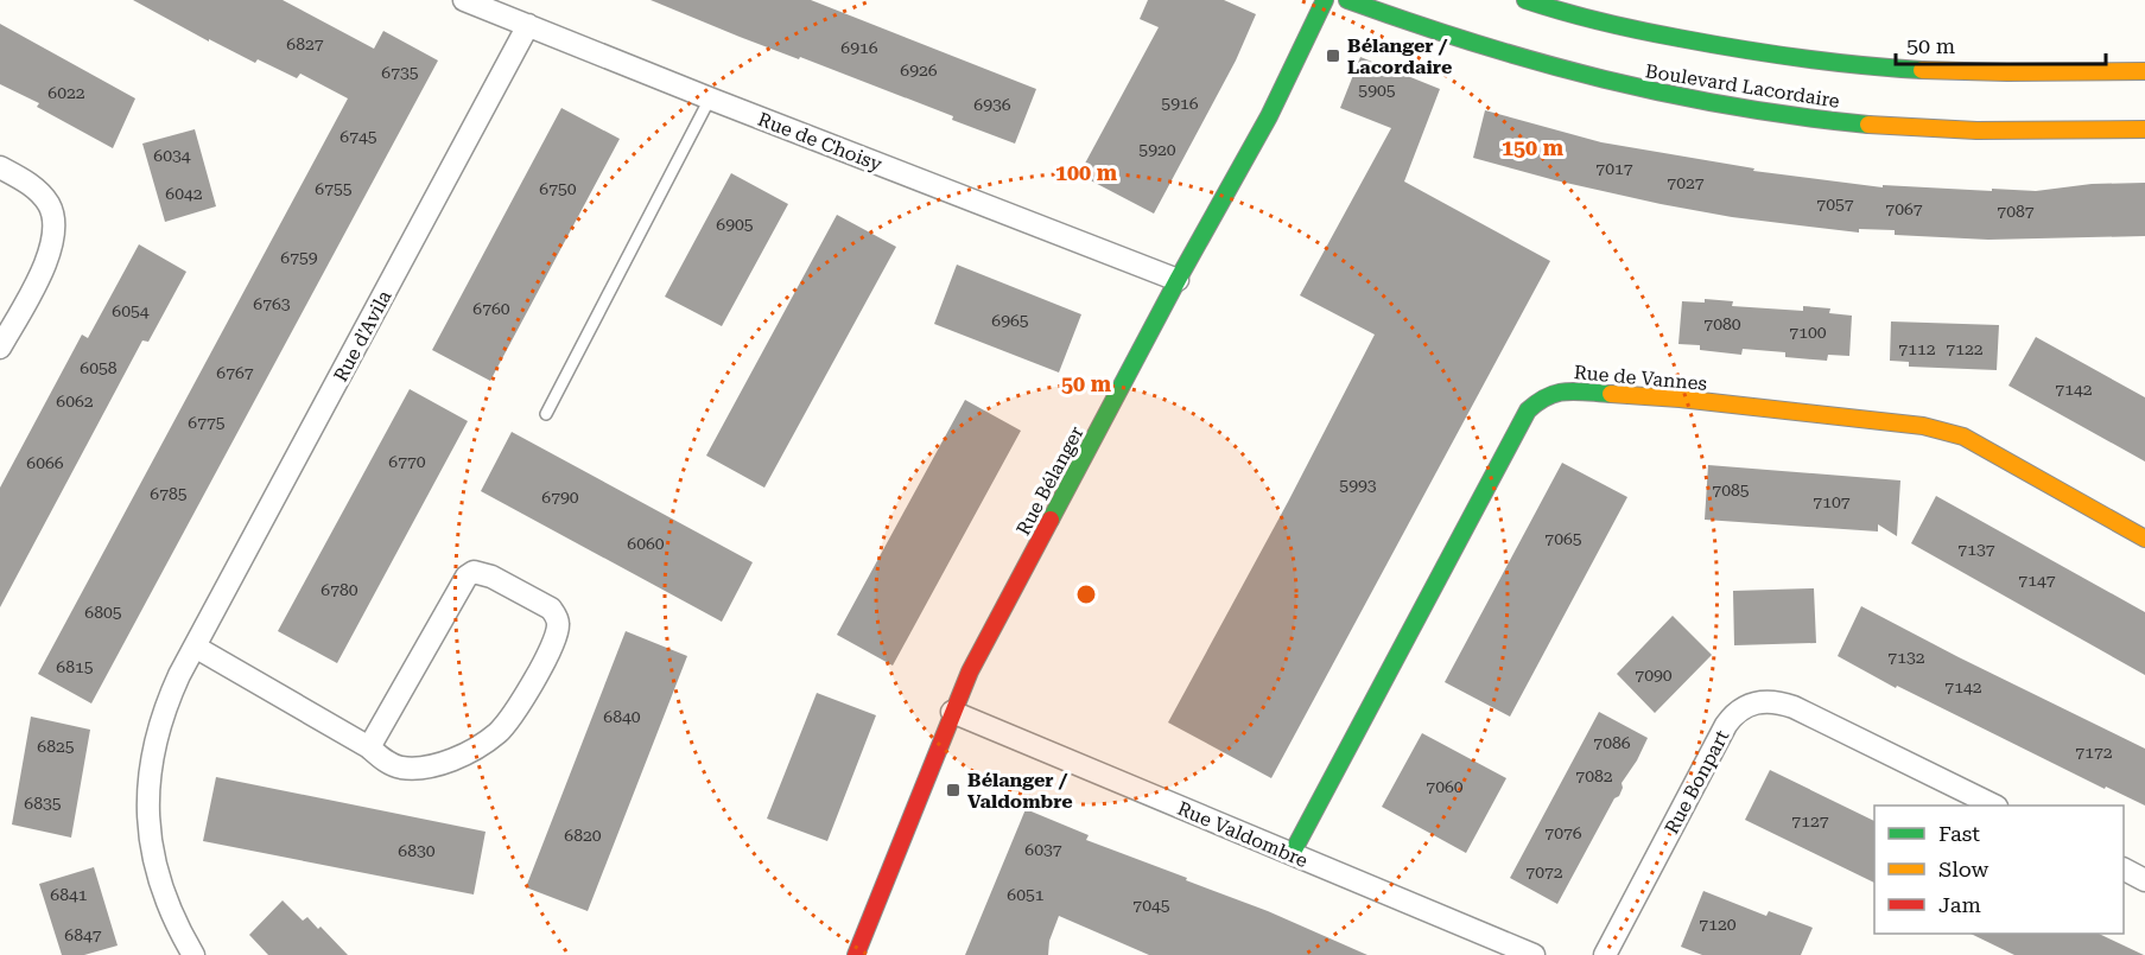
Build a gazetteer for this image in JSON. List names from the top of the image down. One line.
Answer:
{"streets":{"street":["Boulevard Lacordaire","Rue de Choisy","Rue d'Avila","Rue de Vannes","Rue Bélanger","Rue Bonpart","Rue Valdombre"]},"crossings":[["Rue de Choisy","Rue d'Avila"],["Rue de Choisy","Rue Bélanger"],["Rue de Vannes","Rue Valdombre"],["Rue Bélanger","Rue Valdombre"]],"places":{"transit":["Bélanger / Lacordaire","Bélanger / Valdombre"]},"house_numbers":["6827","6916","6926","6735","5905","6022","5916","6936","6745","5920","6034","7017","7027","6755","6750","6042","7057","7067","7087","6905","6759","6763","6760","6054","6965","7080","7100","7112","7122","6058","6767","7142","6062","6775","6770","6066","5993","7085","6785","6790","7107","7065","6060","7137","7147","6780","6805","7132","6815","7090","7142","6840","7086","6825","7172","7082","7060","6835","7127","7076","6820","6037","6830","7072","6841","6051","7045","7120","6847"],"legend":["Fast","Slow","Jam"],"scale_bar":"50 m","rings":["150 m","100 m","50 m"]}
